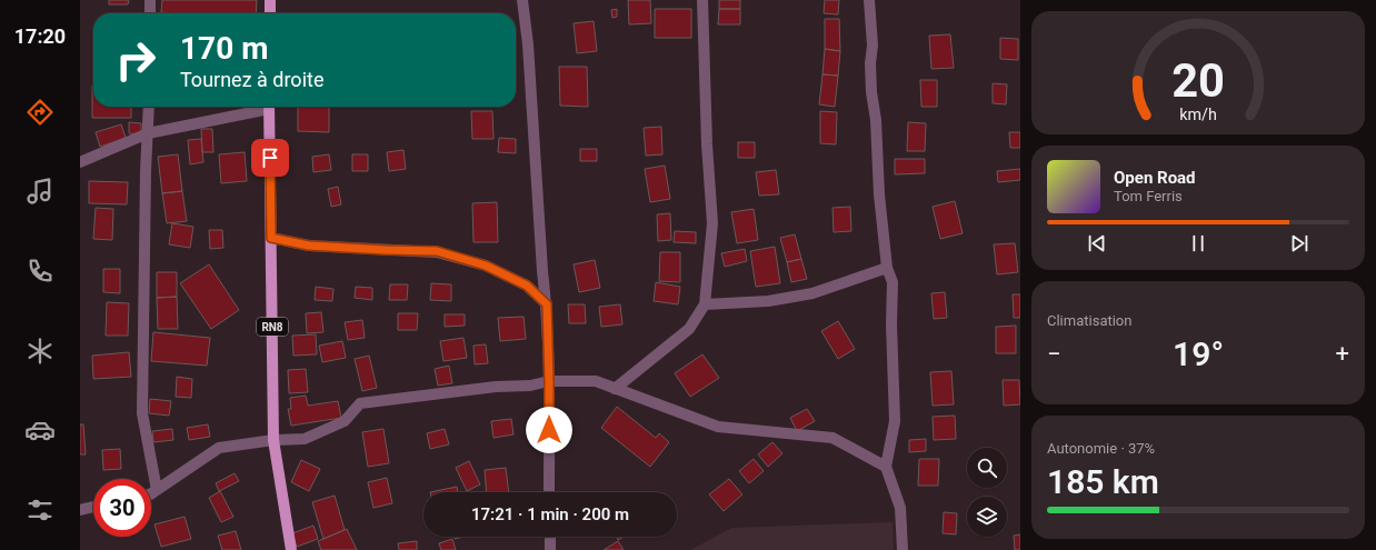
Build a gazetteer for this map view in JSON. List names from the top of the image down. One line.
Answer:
{"streets":{"main road":["RN8"]},"page":{"tabs":"17:20","turn":["170 m","Tournez à droite"],"song":["Open Road","Tom Ferris"],"tile":["Climatisation",["Autonomie · 37%","185 km"]],"heat":["−","19°","+"],"limit":"30","trip":"17:21 · 1 min · 200 m","gauge":["20","km/h"]}}
